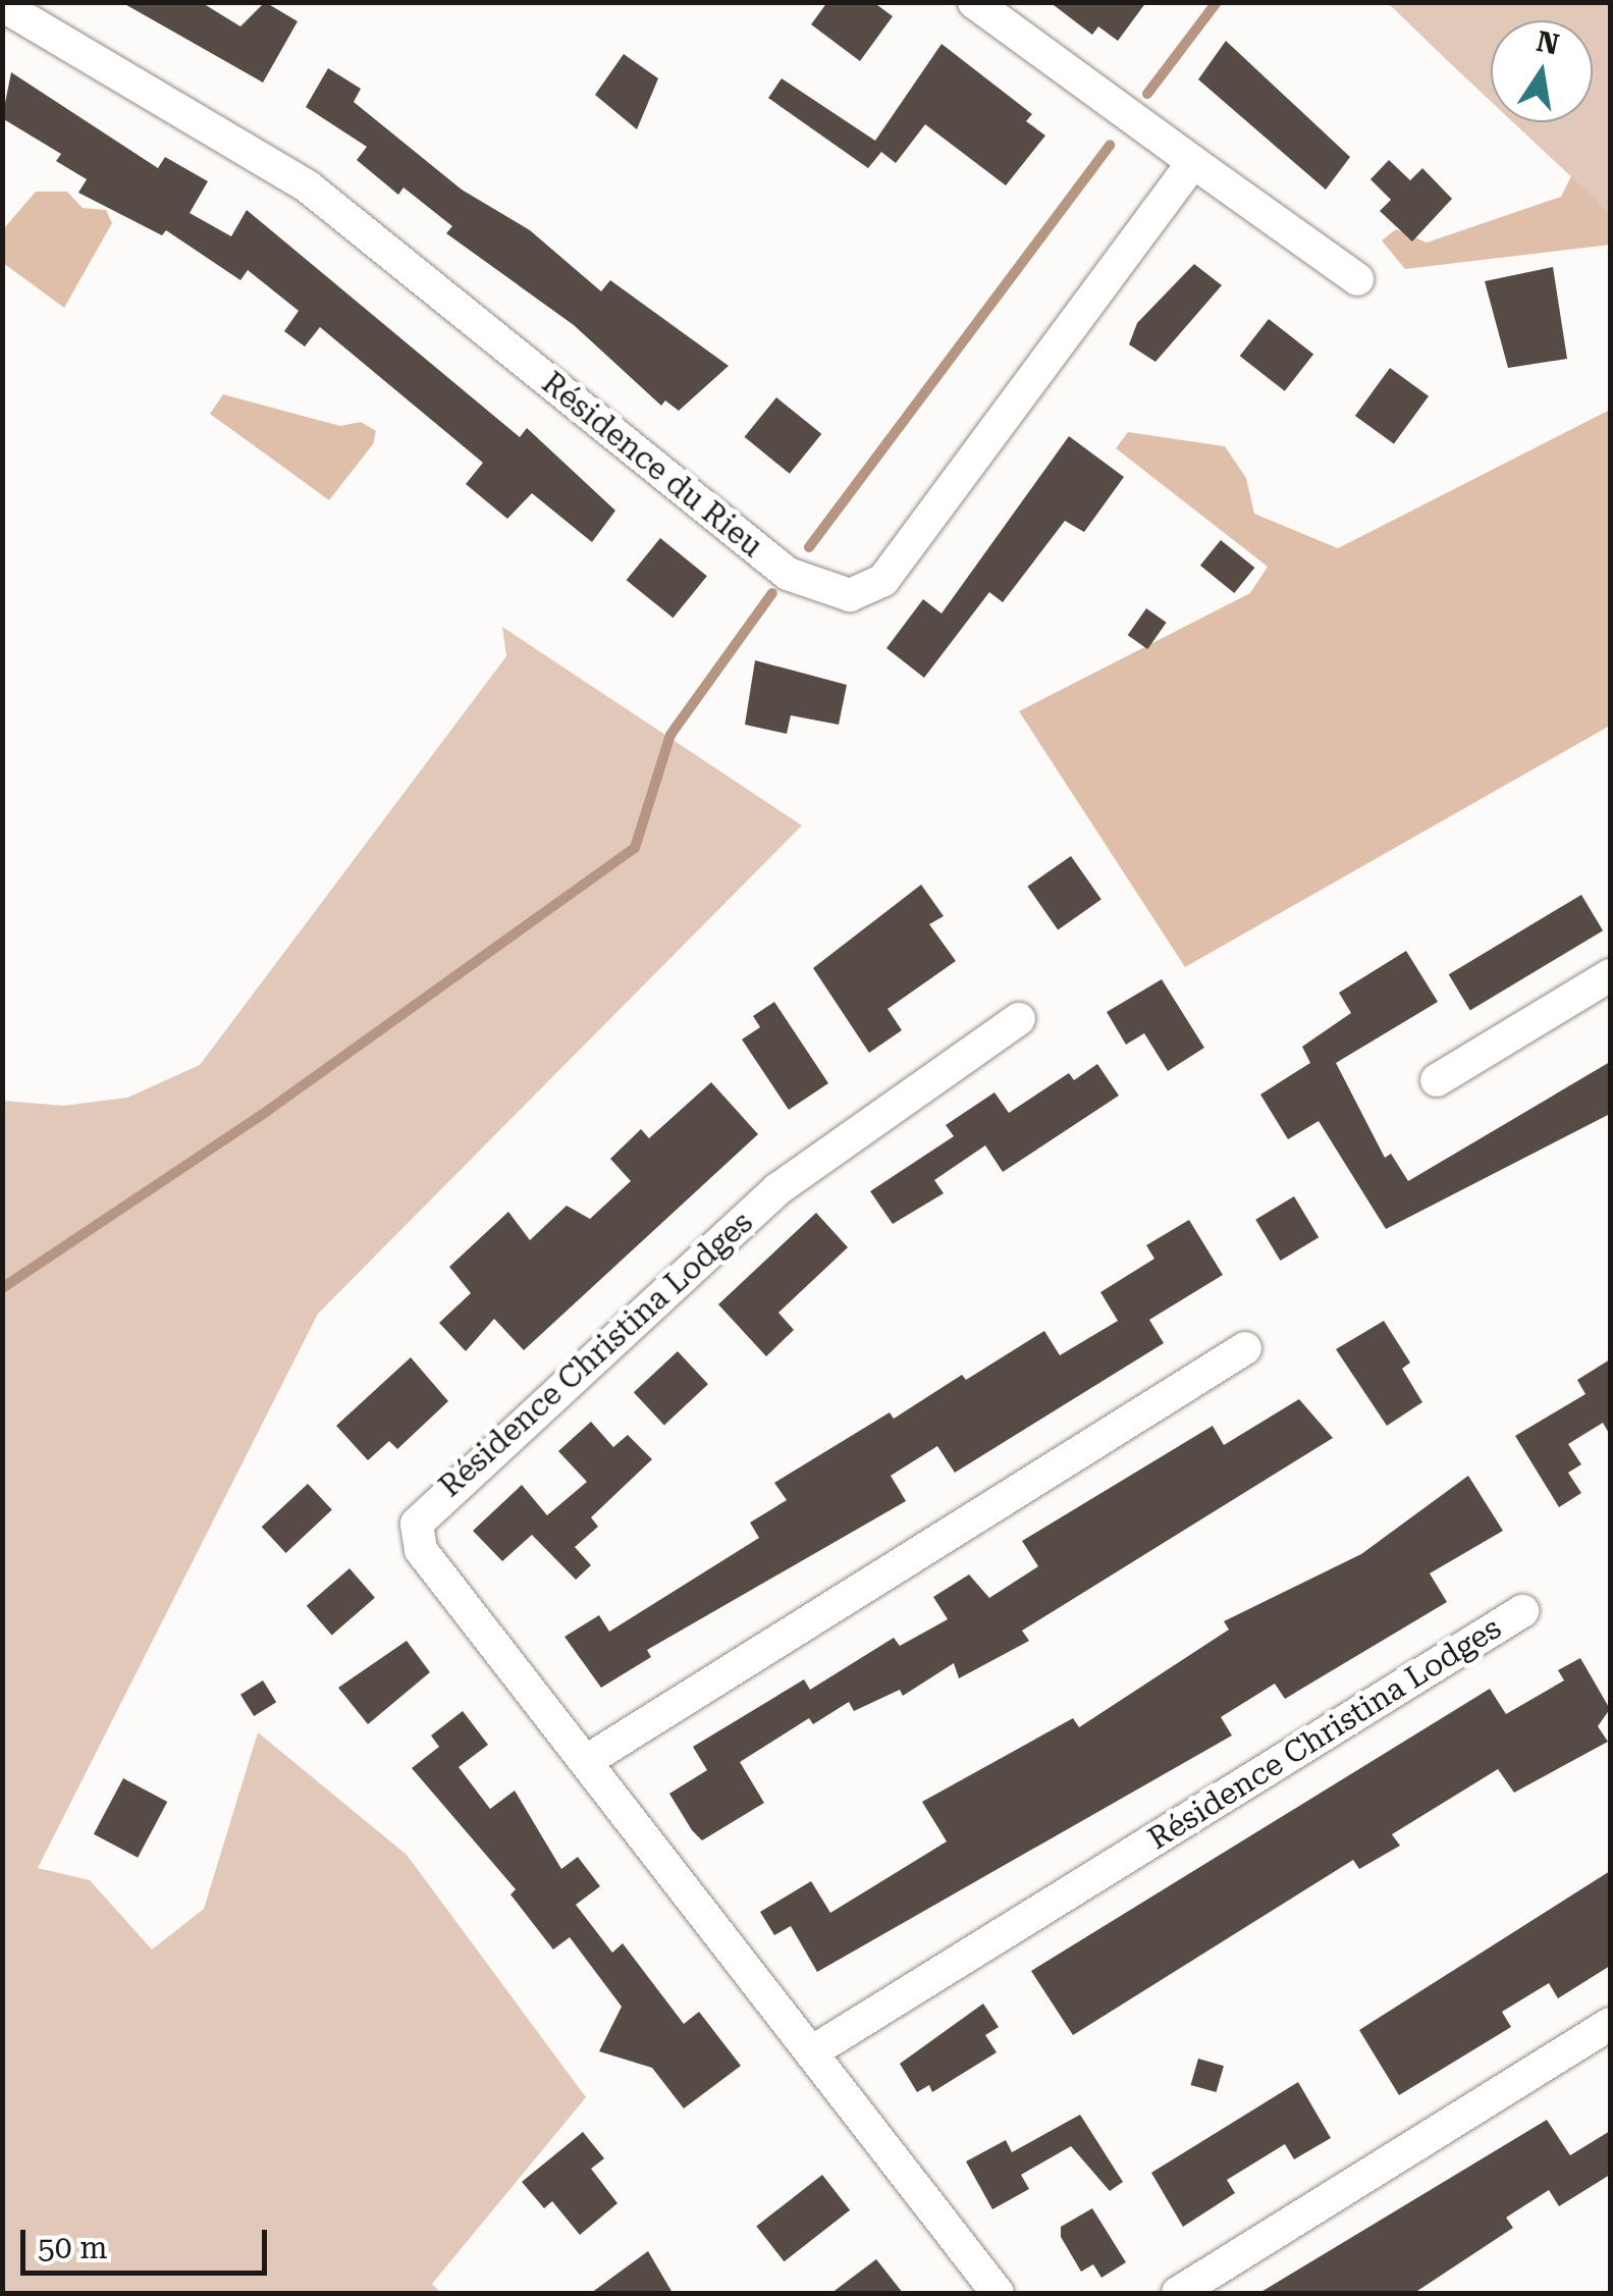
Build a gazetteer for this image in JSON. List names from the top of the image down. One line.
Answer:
{"streets":{"street":["Résidence du Rieu","Résidence Christina Lodges"]},"scale_bar":"50 m","north":"top"}
